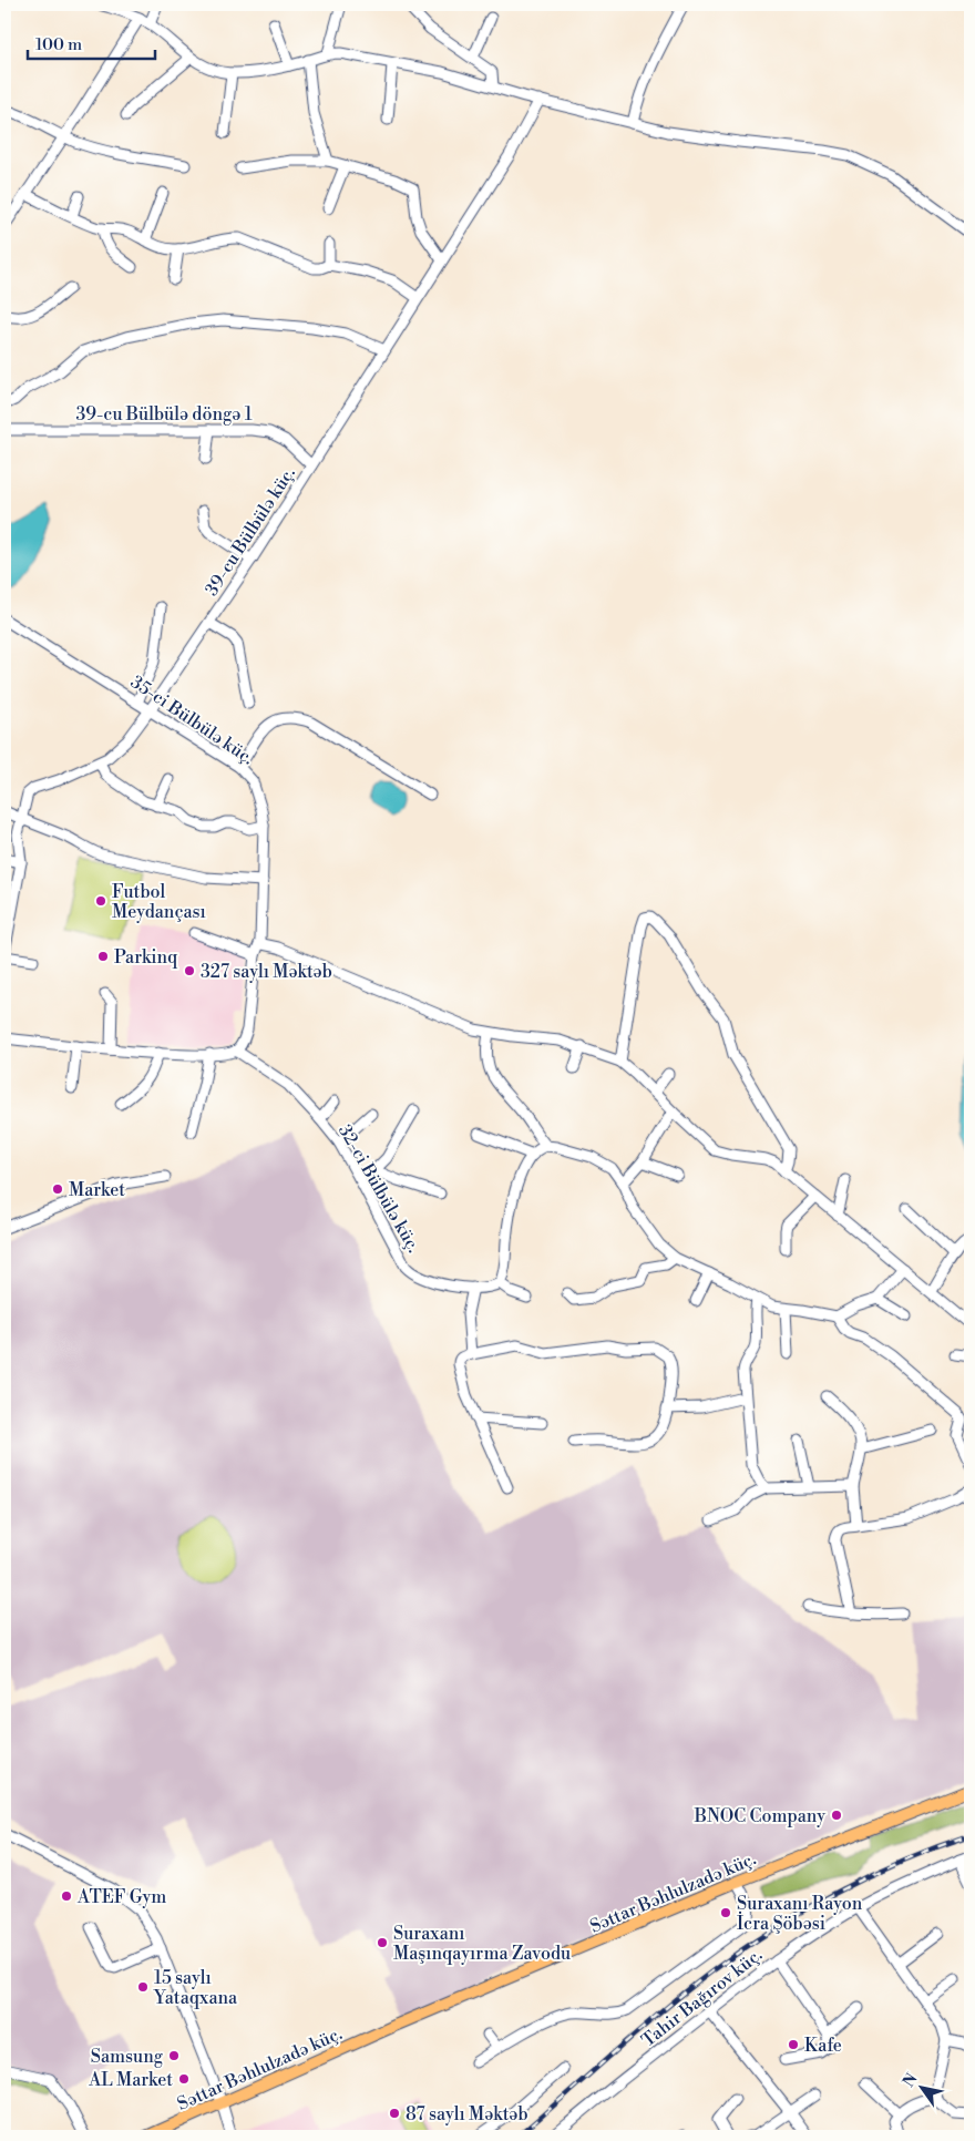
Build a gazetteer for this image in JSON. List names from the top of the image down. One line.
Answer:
{"streets":{"main road":["Səttar Bəhlulzadə küç."],"street":["39-cu Bülbülə döngə 1","39-cu Bülbülə küç.","35-ci Bülbülə küç.","32-ci Bülbülə küç.","Tahir Bağırov küç."]},"crossings":[["39-cu Bülbülə döngə 1","39-cu Bülbülə küç."],["39-cu Bülbülə küç.","35-ci Bülbülə küç."],["35-ci Bülbülə küç.","32-ci Bülbülə küç."]],"places":["Futbol Meydançası","Parkinq","327 saylı Məktəb","Market","BNOC Company","ATEF Gym","Suraxanı Rayon İcra Şöbəsi","Suraxanı Maşınqayırma Zavodu","15 saylı Yataqxana","Kafe","Samsung","AL Market","87 saylı Məktəb"],"scale_bar":"100 m","north":"top left"}
